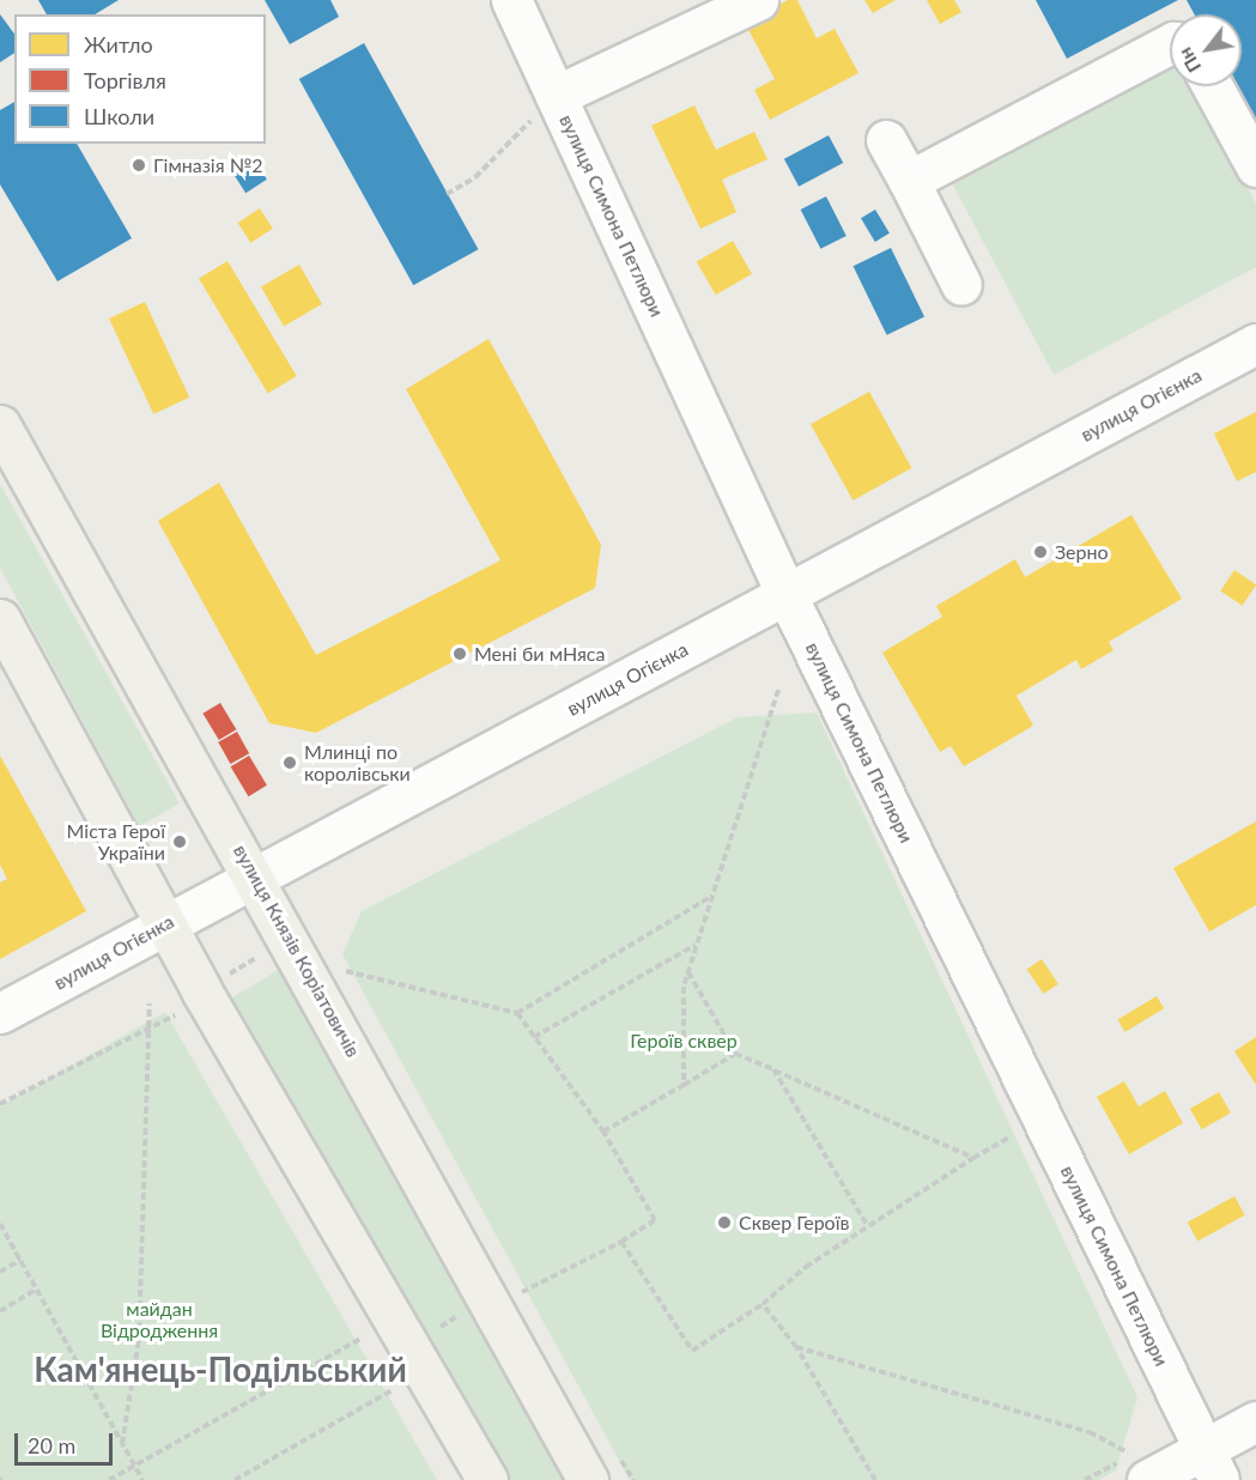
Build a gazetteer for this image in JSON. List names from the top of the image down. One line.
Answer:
{"streets":{"main road":["вулиця Князів Коріатовичів"],"street":["вулиця Симона Петлюри","вулиця Огієнка"]},"crossings":[["вулиця Симона Петлюри","вулиця Огієнка"],["вулиця Огієнка","вулиця Князів Коріатовичів"]],"districts":["Кам'янець-Подільський"],"parks":["Героїв сквер","майдан Відродження"],"places":["Гімназія №2","Зерно","Мені би мНяса","Млинці по королівськи","Міста Герої України","Сквер Героїв"],"legend":["Житло","Торгівля","Школи"],"scale_bar":"20 m","north":"bottom left"}
